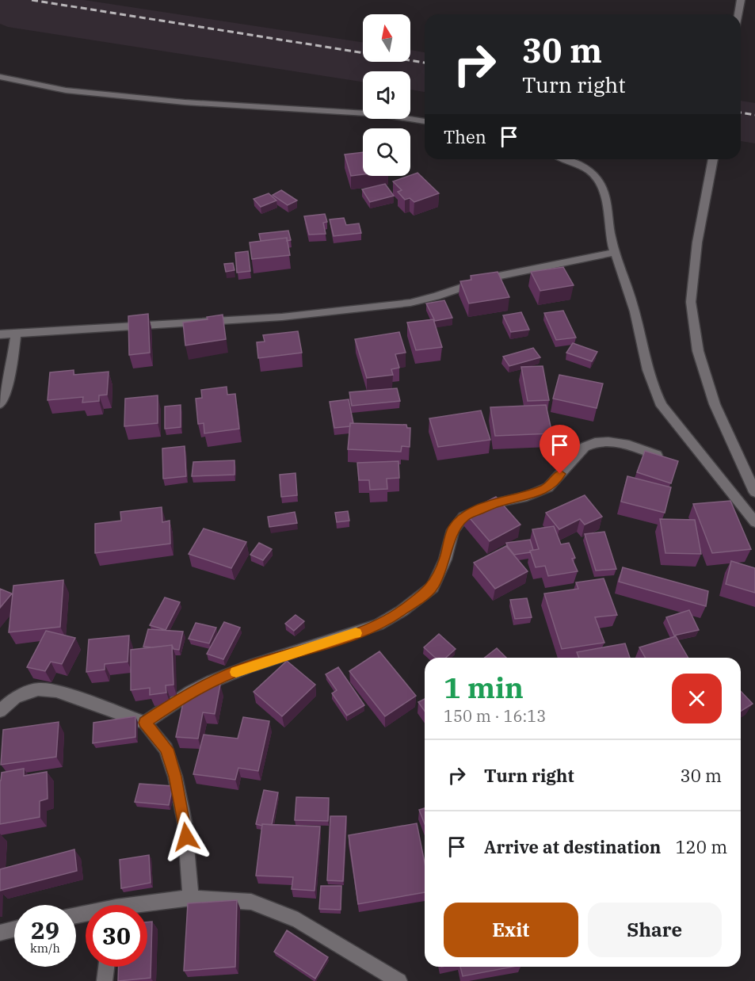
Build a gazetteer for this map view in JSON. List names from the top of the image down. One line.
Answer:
{"north":"top","page":{"turn":["30 m","Turn right"],"then":"Then","heading":["1 min","150 m · 16:13"],"list":[{"name":"Turn right","value":"30 m"},{"name":"Arrive at destination","value":"120 m"}],"buttons":["Exit","Share"],"speed":"29 km/h","limit":"30"}}
